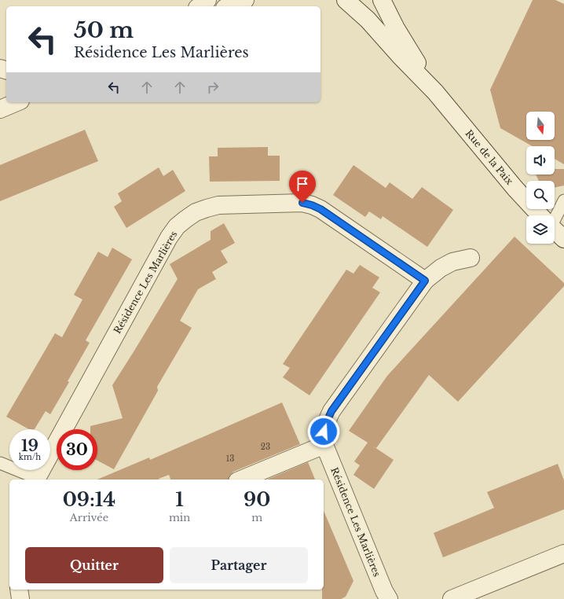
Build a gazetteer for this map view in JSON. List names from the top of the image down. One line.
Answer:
{"streets":{"street":["Rue de la Paix","Résidence Les Marlières"]},"house_numbers":["23","13"],"north":"bottom","page":{"turn":["50 m","Résidence Les Marlières"],"speed":"19 km/h","limit":"30","eta":["09:14","Arrivée","1","min","90","m"],"buttons":["Quitter","Partager"]}}
